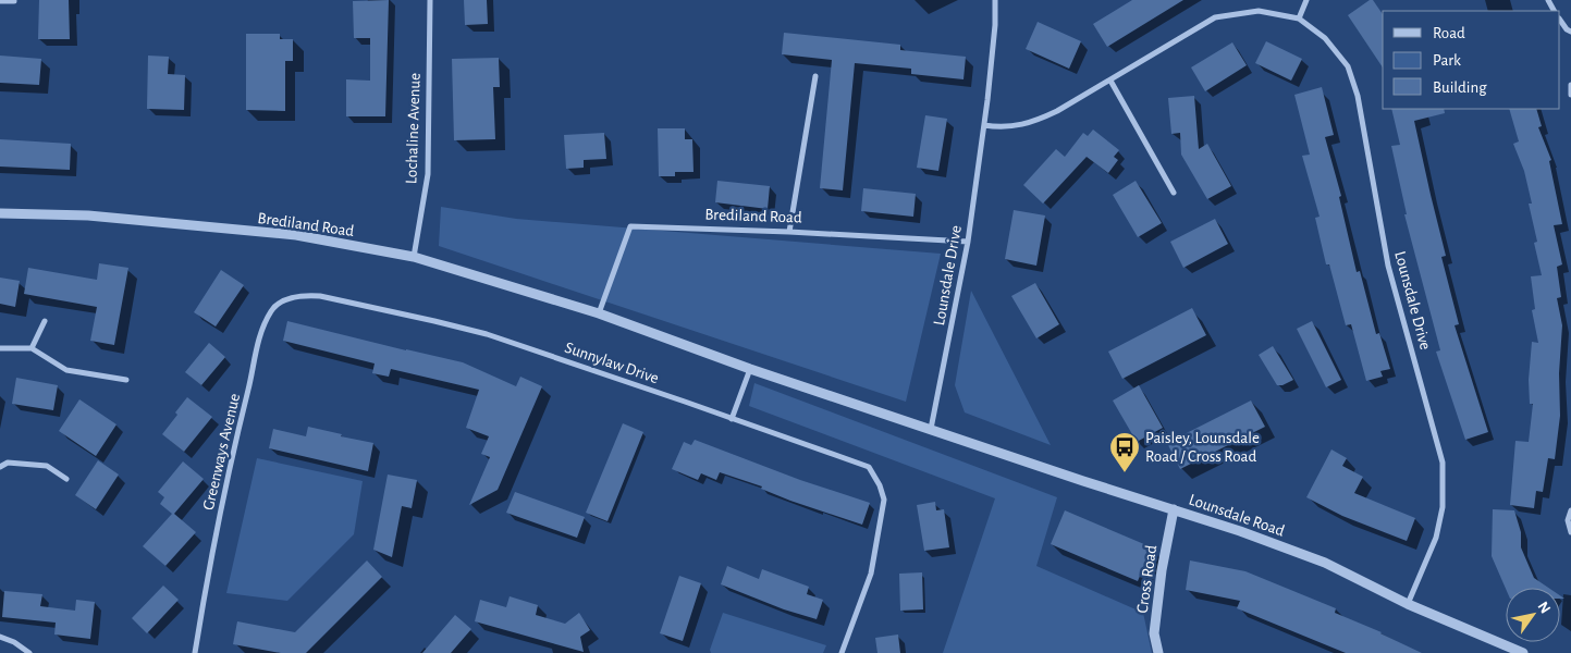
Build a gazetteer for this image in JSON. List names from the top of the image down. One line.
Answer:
{"streets":{"street":["Lochaline Avenue","Brediland Road","Lounsdale Drive","Sunnylaw Drive","Greenways Avenue","Lounsdale Road","Cross Road"]},"crossings":[["Lochaline Avenue","Brediland Road"],["Brediland Road","Lounsdale Drive"],["Brediland Road","Lounsdale Road"],["Lounsdale Drive","Lounsdale Road"],["Sunnylaw Drive","Greenways Avenue"],["Lounsdale Road","Cross Road"]],"places":{"bus stop":["Paisley, Lounsdale Road / Cross Road"]},"legend":["Road","Park","Building"],"north":"top right"}
